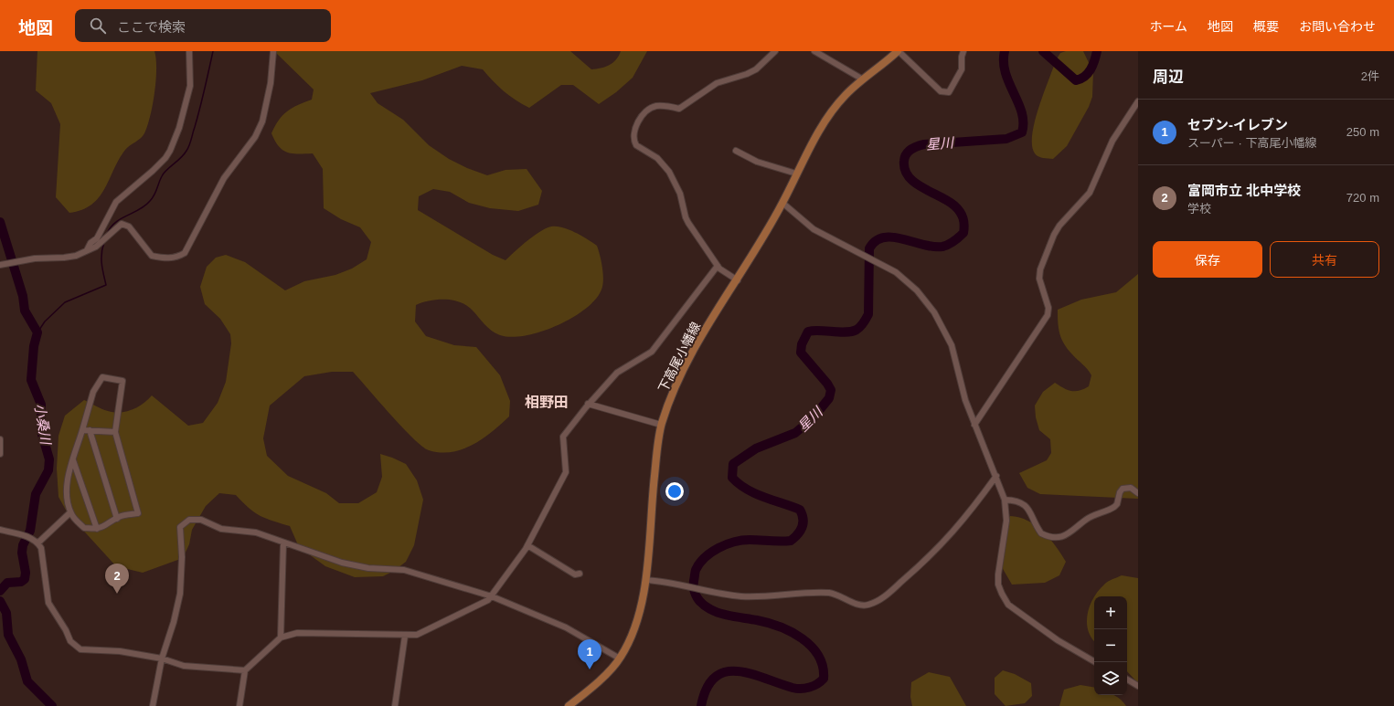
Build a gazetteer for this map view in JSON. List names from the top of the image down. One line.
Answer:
{"streets":{"main road":["下高尾小幡線"]},"districts":["相野田"],"water":["星川","小桑川"],"page":{"header":"地図","search":"ここで検索","nav":["ホーム","地図","概要","お問い合わせ"],"heading":["周辺","2件"],"list":[{"mark":"1","name":"セブン-イレブン","note":"スーパー · 下高尾小幡線","value":"250 m"},{"mark":"2","name":"富岡市立 北中学校","note":"学校","value":"720 m"}],"buttons":["保存","共有"],"pins":["2","1"],"map_buttons":["+","−"]}}
